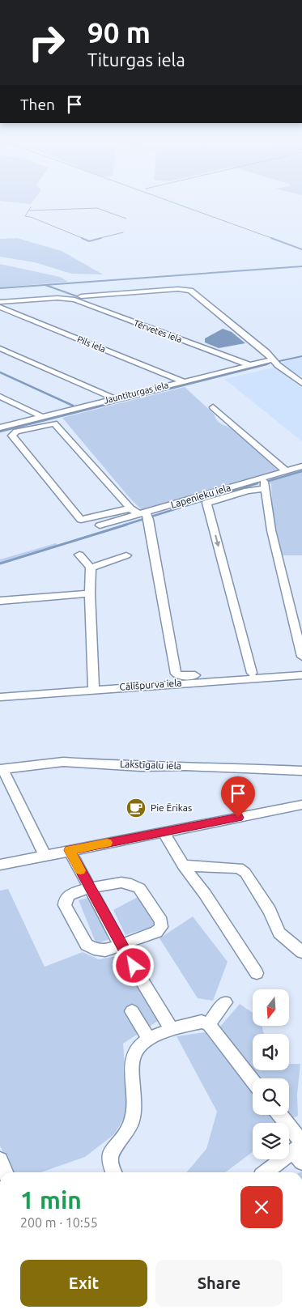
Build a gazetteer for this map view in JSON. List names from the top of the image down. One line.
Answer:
{"streets":{"street":["Tērvetes iela","Pils iela","Jauntiturgas iela","Lapenieku iela","Cālīšpurva iela","Lakstīgalu iela"]},"crossings":[["Tērvetes iela","Jauntiturgas iela"],["Pils iela","Jauntiturgas iela"]],"places":{"cafe":["Pie Ērikas"]},"north":"bottom","page":{"turn":["90 m","Titurgas iela"],"then":"Then","heading":["1 min","200 m · 10:55"],"buttons":["Exit","Share"]}}
